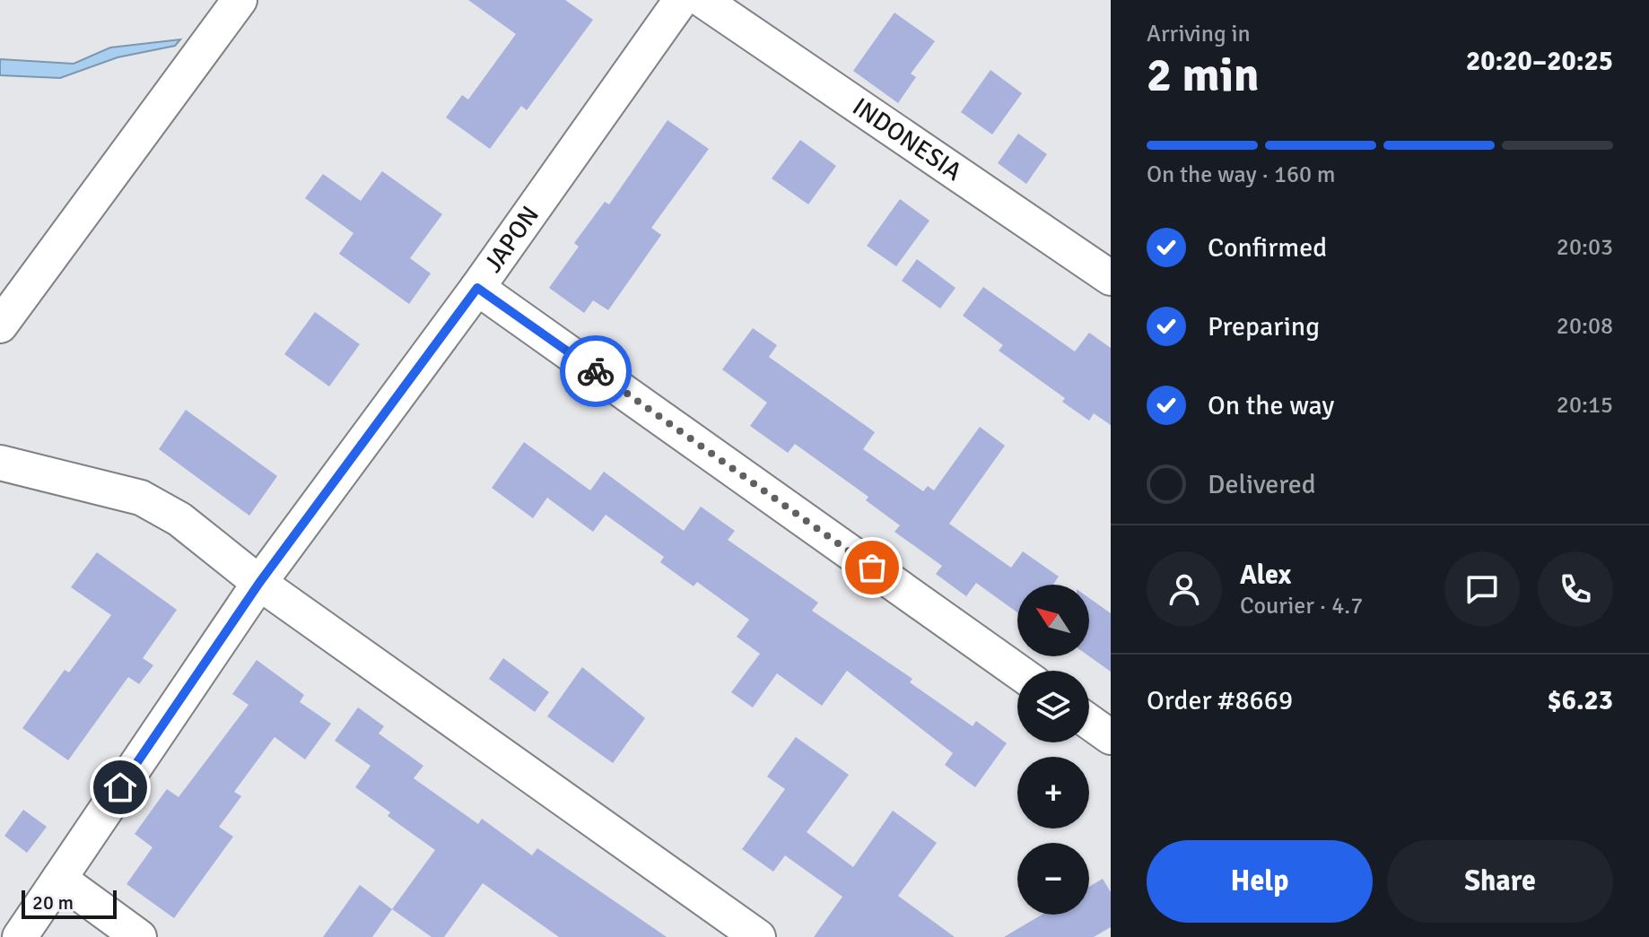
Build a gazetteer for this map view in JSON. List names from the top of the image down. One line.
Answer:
{"streets":{"street":["INDONESIA","JAPON"]},"scale_bar":"20 m","north":"top left","page":{"heading":["2 min","Arriving in","20:20–20:25"],"panel":["Alex","Courier · 4.7","Order #8669","$6.23"],"bar":"On the way · 160 m","list":[["Confirmed","20:03"],["Preparing","20:08"],["On the way","20:15"],"Delivered"],"map_buttons":["+","−"],"buttons":["Help","Share"],"scale":"20 m"}}
